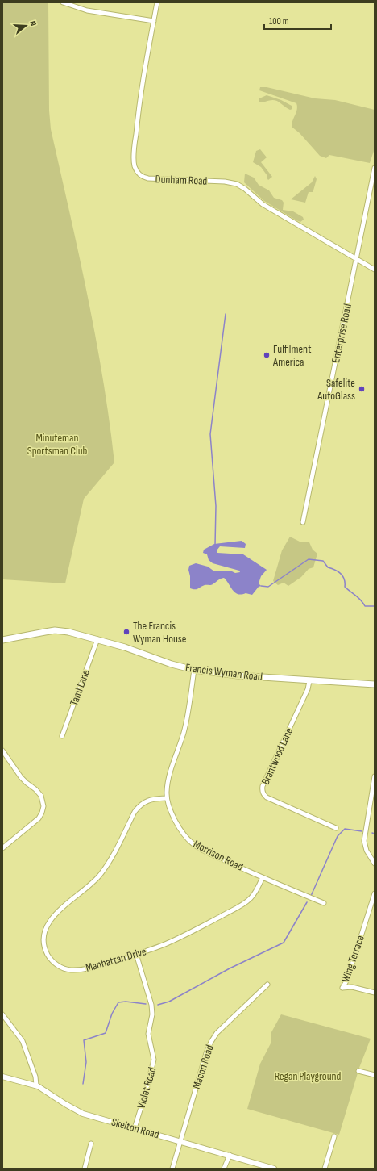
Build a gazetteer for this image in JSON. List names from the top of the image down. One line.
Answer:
{"streets":{"main road":["Francis Wyman Road"],"street":["Dunham Road","Enterprise Road","Tami Lane","Brantwood Lane","Morrison Road","Wing Terrace","Manhattan Drive","Macon Road","Violet Road","Skelton Road"]},"crossings":[["Dunham Road","Enterprise Road"],["Francis Wyman Road","Tami Lane"],["Francis Wyman Road","Brantwood Lane"],["Francis Wyman Road","Morrison Road"],["Morrison Road","Manhattan Drive"],["Manhattan Drive","Violet Road"],["Macon Road","Skelton Road"],["Violet Road","Skelton Road"]],"parks":["Minuteman Sportsman Club","Regan Playground"],"places":["Fulfilment America","Safelite AutoGlass","The Francis Wyman House"],"scale_bar":"100 m","north":"right"}
